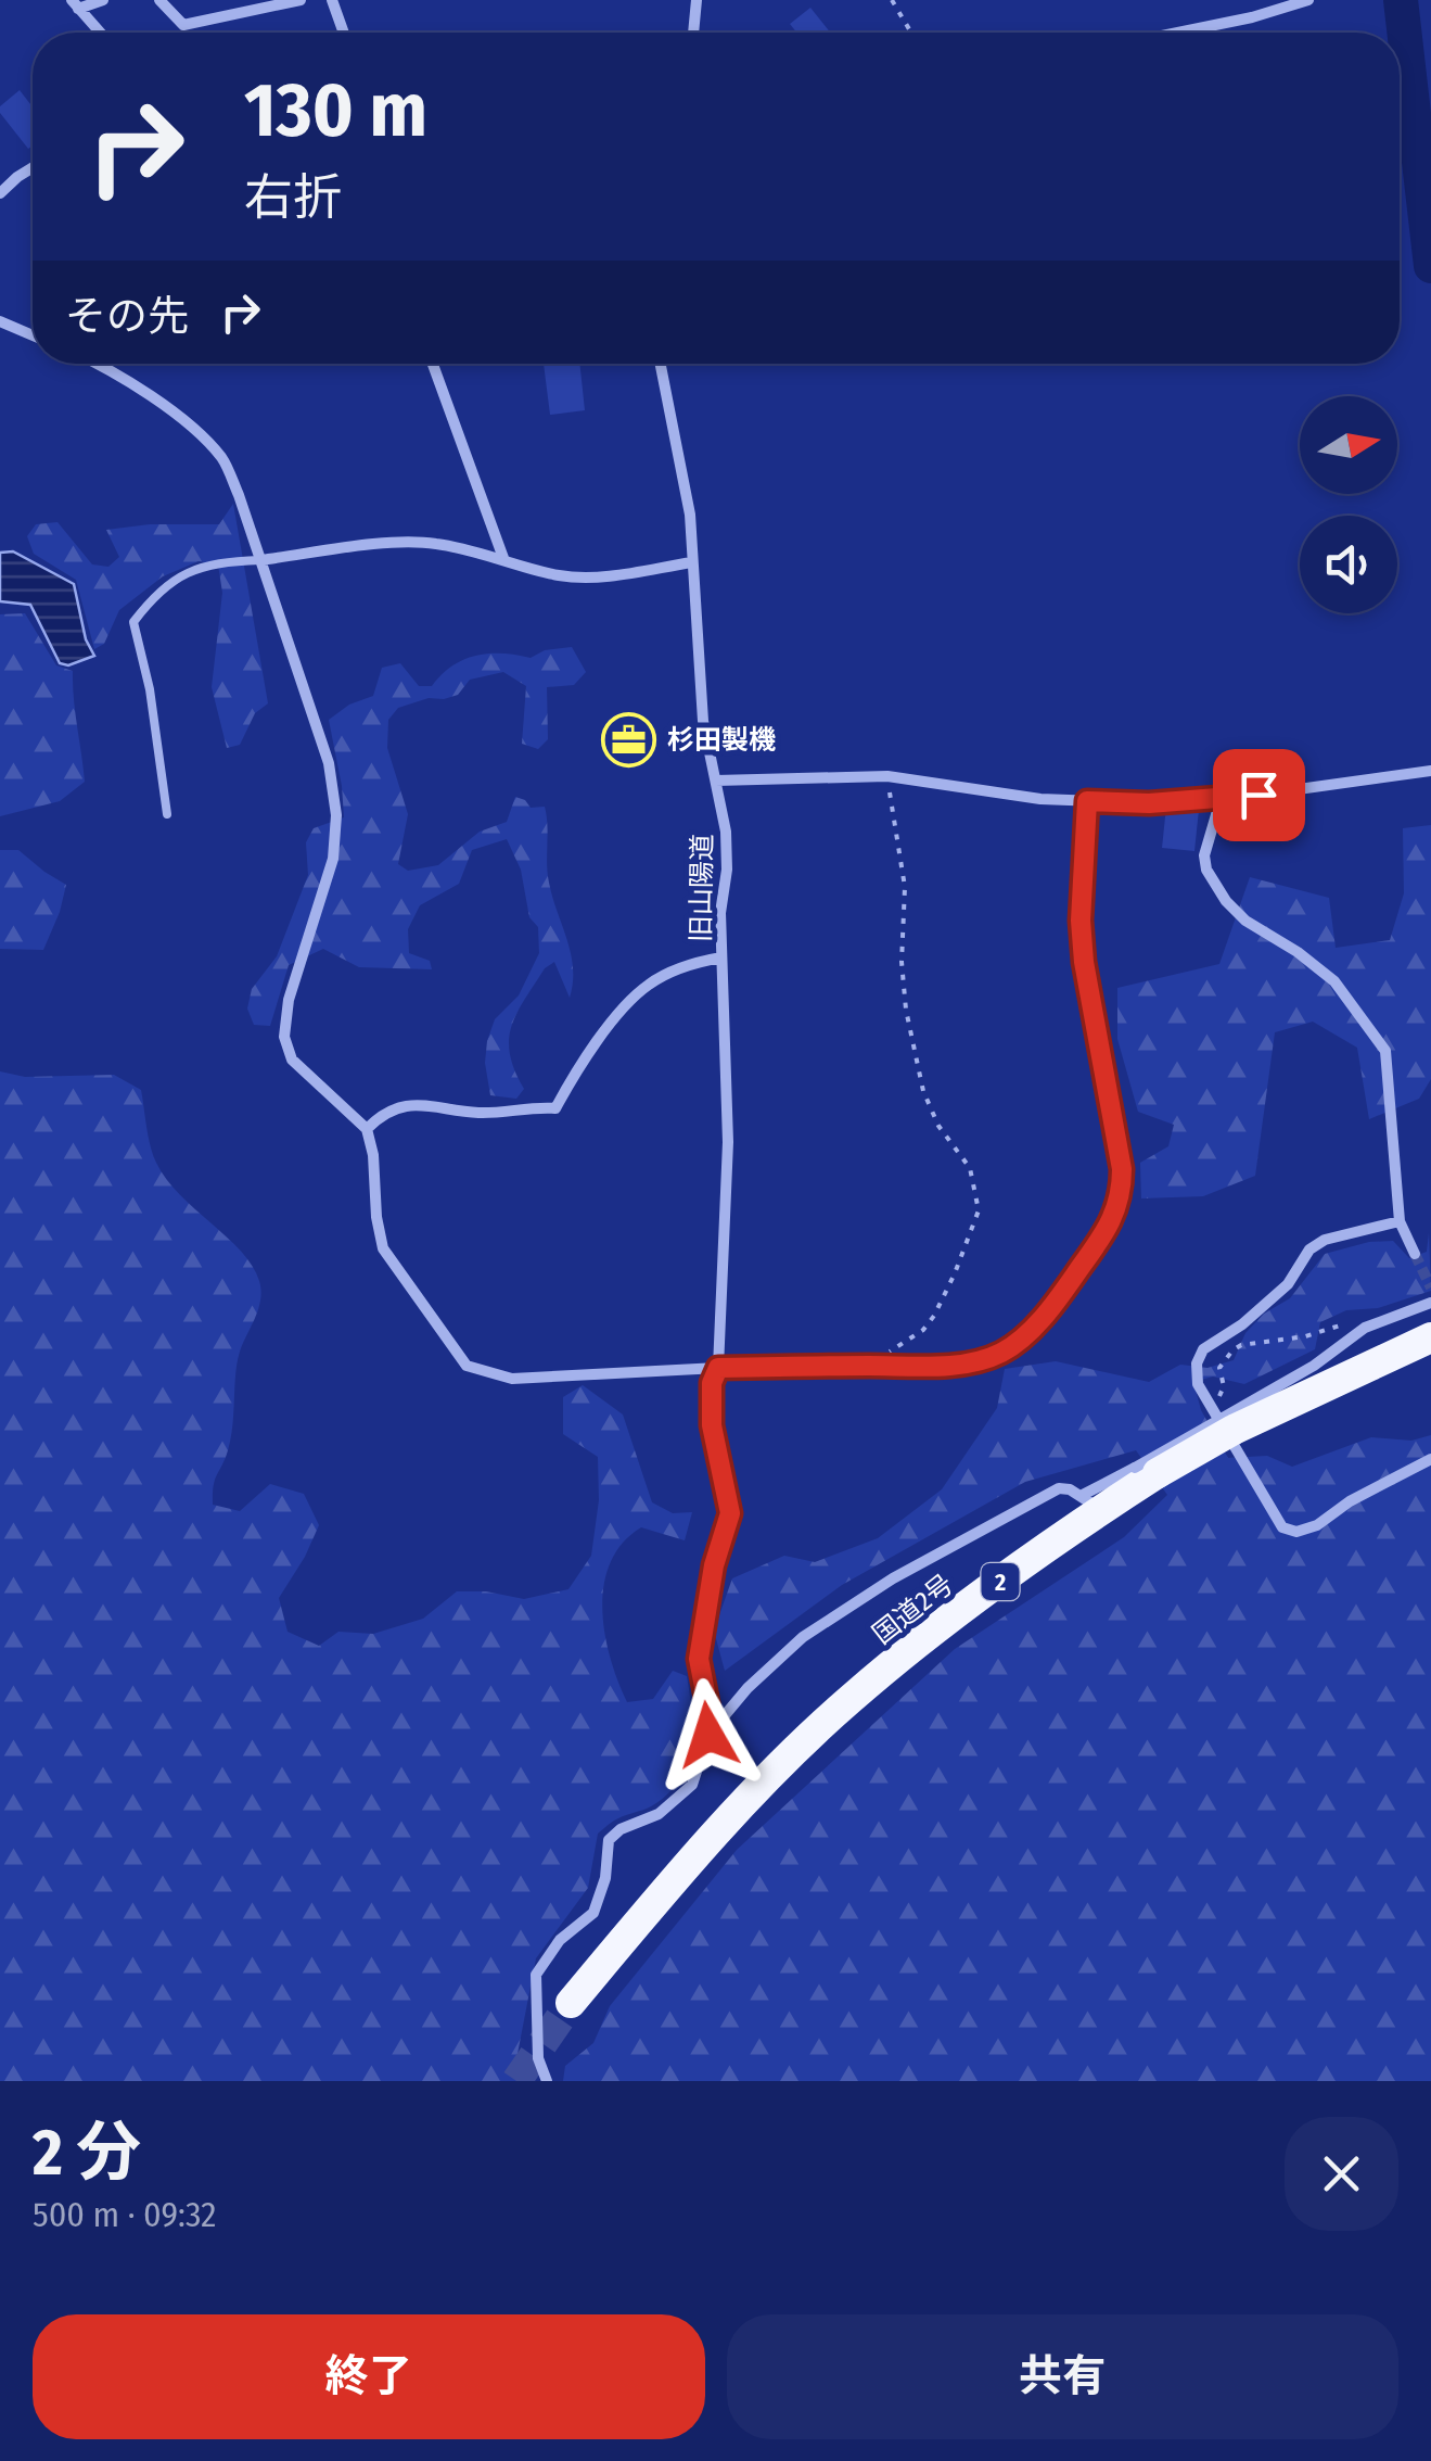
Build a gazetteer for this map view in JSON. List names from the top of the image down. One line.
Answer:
{"streets":{"highway":["2","国道2号"],"street":["旧山陽道"]},"places":{"office":["杉田製機"]},"north":"right","page":{"turn":["130 m","右折"],"then":"その先","heading":["2 分","500 m · 09:32"],"buttons":["終了","共有"]}}
